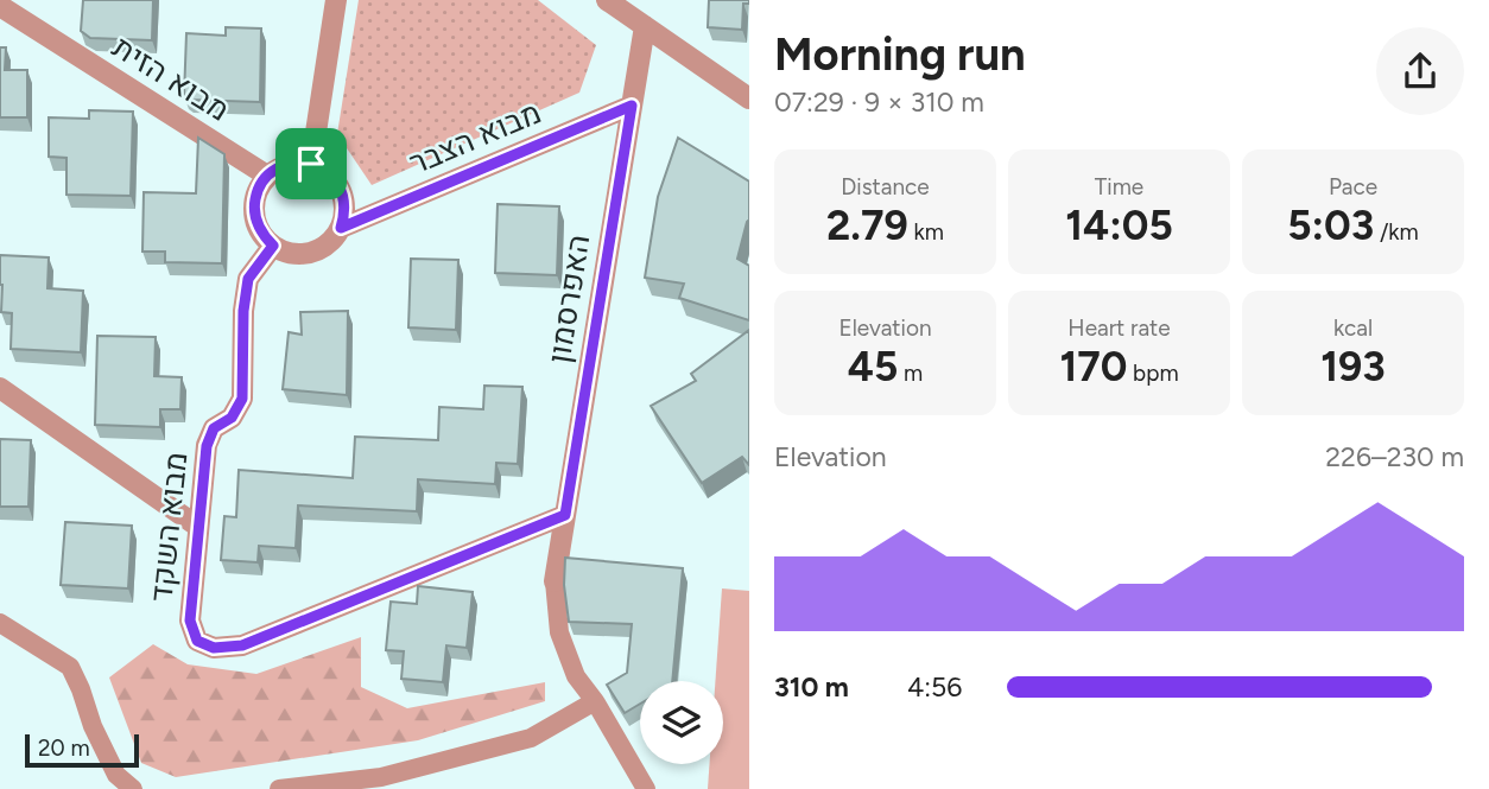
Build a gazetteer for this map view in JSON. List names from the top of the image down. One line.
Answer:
{"streets":{"street":["מבוא הזית","מבוא הצבר","האפרסמון","מבוא השקד"]},"crossings":[["מבוא הזית","מבוא הצבר"],["מבוא הזית","מבוא השקד"],["מבוא הצבר","האפרסמון"],["מבוא הצבר","מבוא השקד"],["האפרסמון","מבוא השקד"]],"scale_bar":"20 m","page":{"heading":["Morning run","07:29 · 9 × 310 m"],"stats":[["Distance","2.79 km"],["Time","14:05"],["Pace","5:03 /km"],["Elevation","45 m"],["Heart rate","170 bpm"],["kcal","193"]],"chart":["Elevation","226–230 m"],"list":[{"name":"310 m","note":"4:56"}],"scale":"20 m"}}
